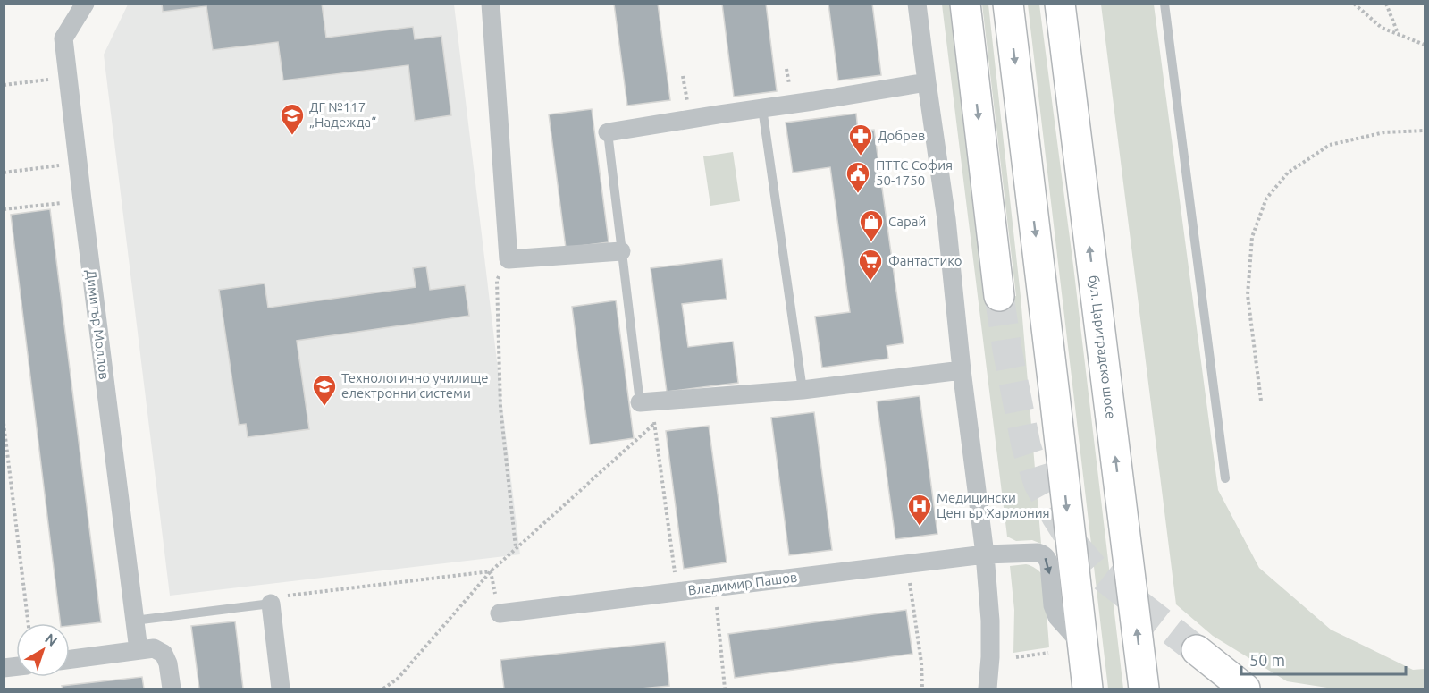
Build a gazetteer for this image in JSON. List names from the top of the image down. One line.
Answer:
{"streets":{"highway":["бул. Цариградско шосе"],"street":["Димитър Моллов","Владимир Пашов"]},"places":{"school or university":["ДГ №117 „Надежда“","Технологично училище електронни системи"],"pharmacy":["Добрев"],"public building":["ПТТС София 50-1750"],"shop":["Сарай"],"supermarket":["Фантастико"],"hospital":["Медицински Център Хармония"]},"scale_bar":"50 m","north":"top right"}
